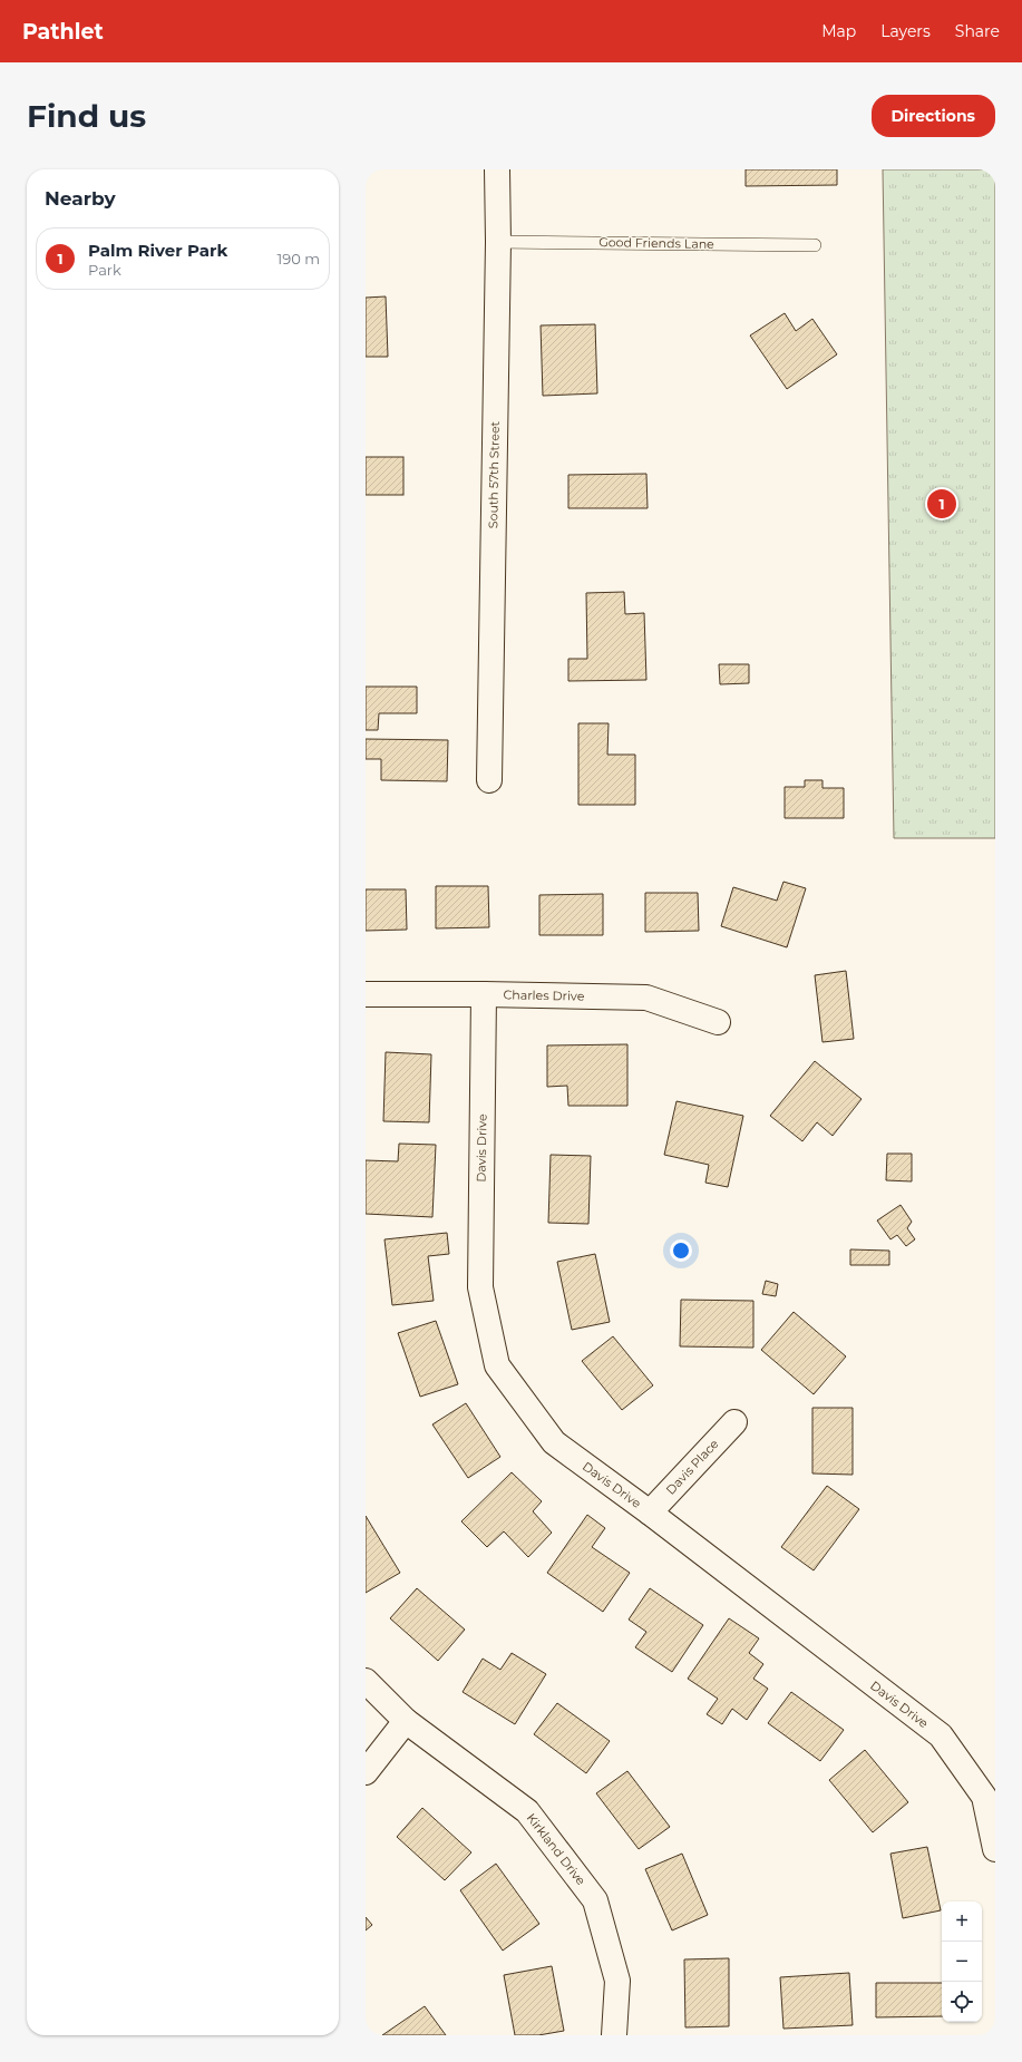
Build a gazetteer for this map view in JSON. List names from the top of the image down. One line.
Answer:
{"streets":{"street":["South 57th Street","Charles Drive","Davis Drive","Davis Place","Kirkland Drive"],"lane":["Good Friends Lane"]},"crossings":[["Good Friends Lane","South 57th Street"],["Charles Drive","Davis Drive"],["Davis Drive","Davis Place"]],"page":{"header":"Pathlet","nav":["Map","Layers","Share"],"buttons":"Directions","title":"Find us","heading":"Nearby","list":[{"mark":"1","name":"Palm River Park","note":"Park","value":"190 m"}],"pins":"1","map_buttons":["+","−"]}}
